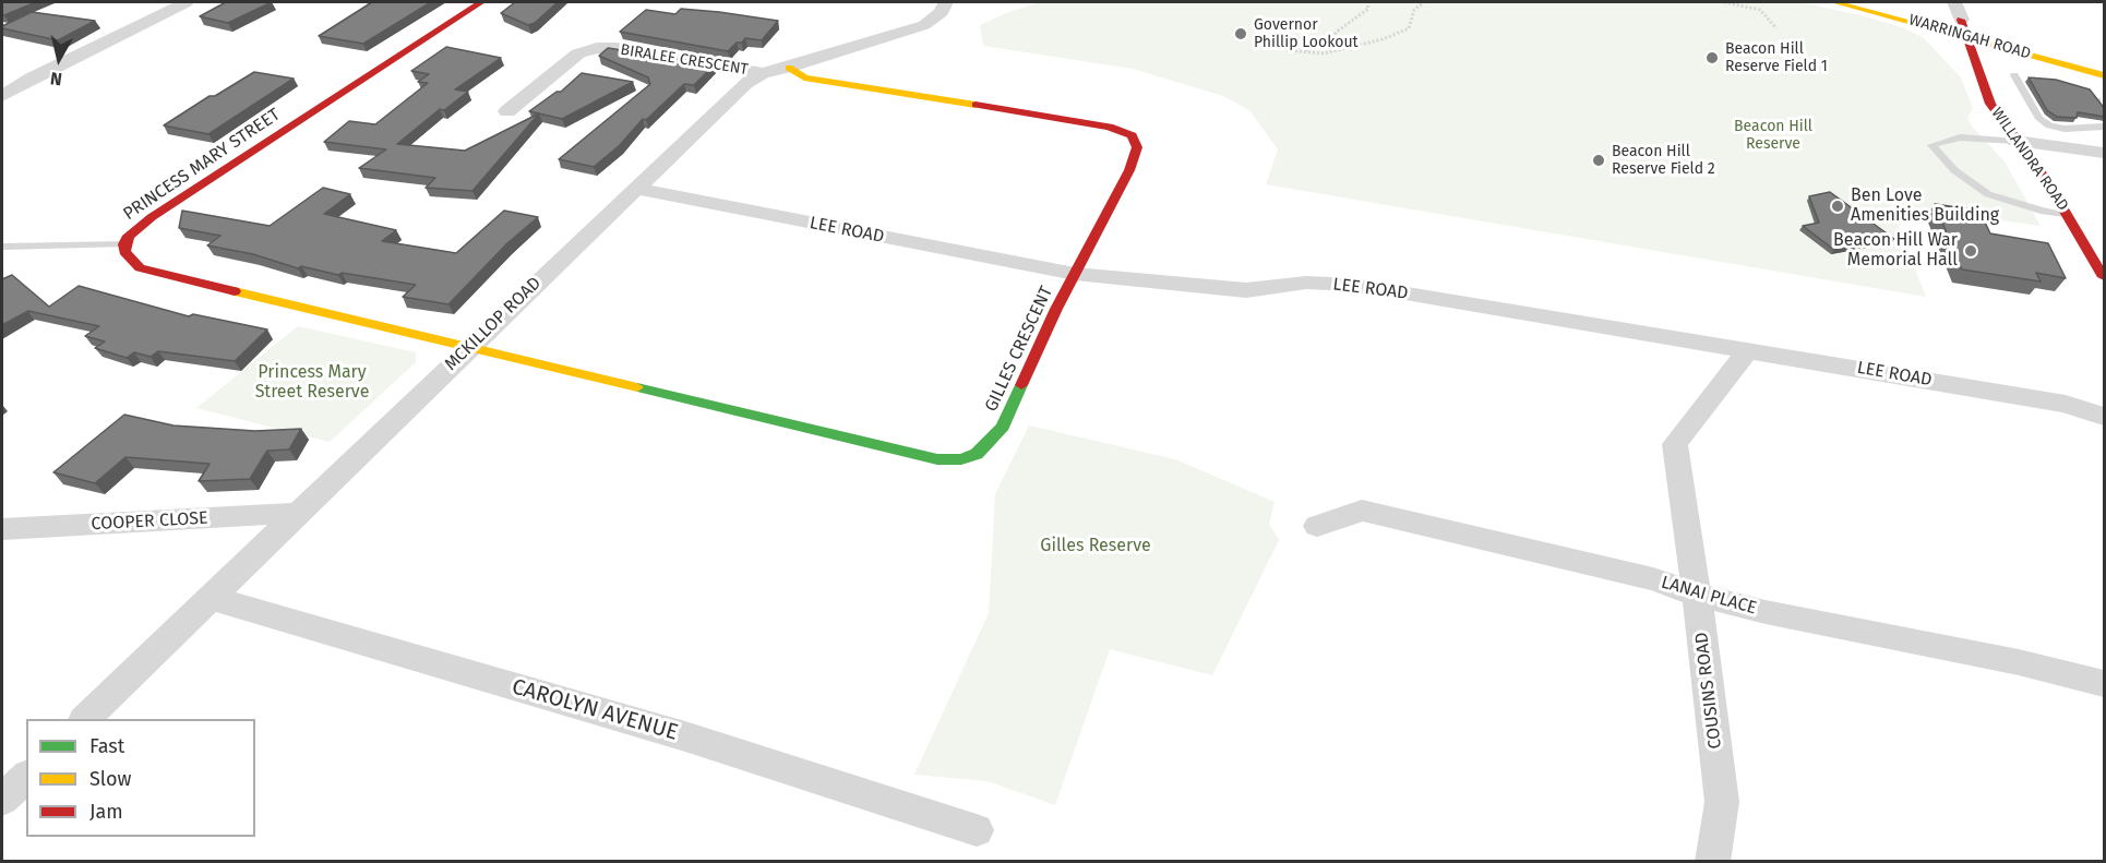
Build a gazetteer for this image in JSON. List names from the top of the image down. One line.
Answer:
{"streets":{"main road":["WARRINGAH ROAD","WILLANDRA ROAD","PRINCESS MARY STREET","GILLES CRESCENT"],"street":["BIRALEE CRESCENT","LEE ROAD","MCKILLOP ROAD","COOPER CLOSE","LANAI PLACE","COUSINS ROAD","CAROLYN AVENUE"]},"crossings":[["WARRINGAH ROAD","WILLANDRA ROAD"],["BIRALEE CRESCENT","MCKILLOP ROAD"],["PRINCESS MARY STREET","MCKILLOP ROAD"],["PRINCESS MARY STREET","GILLES CRESCENT"],["LEE ROAD","MCKILLOP ROAD"],["LEE ROAD","GILLES CRESCENT"],["LEE ROAD","COUSINS ROAD"],["MCKILLOP ROAD","GILLES CRESCENT"],["MCKILLOP ROAD","COOPER CLOSE"],["MCKILLOP ROAD","CAROLYN AVENUE"],["LANAI PLACE","COUSINS ROAD"]],"parks":["Beacon Hill Reserve","Princess Mary Street Reserve","Gilles Reserve"],"places":["Governor Phillip Lookout","Beacon Hill Reserve Field 1","Beacon Hill Reserve Field 2","Ben Love Amenities Building","Beacon Hill War Memorial Hall"],"legend":["Fast","Slow","Jam"],"north":"bottom"}
